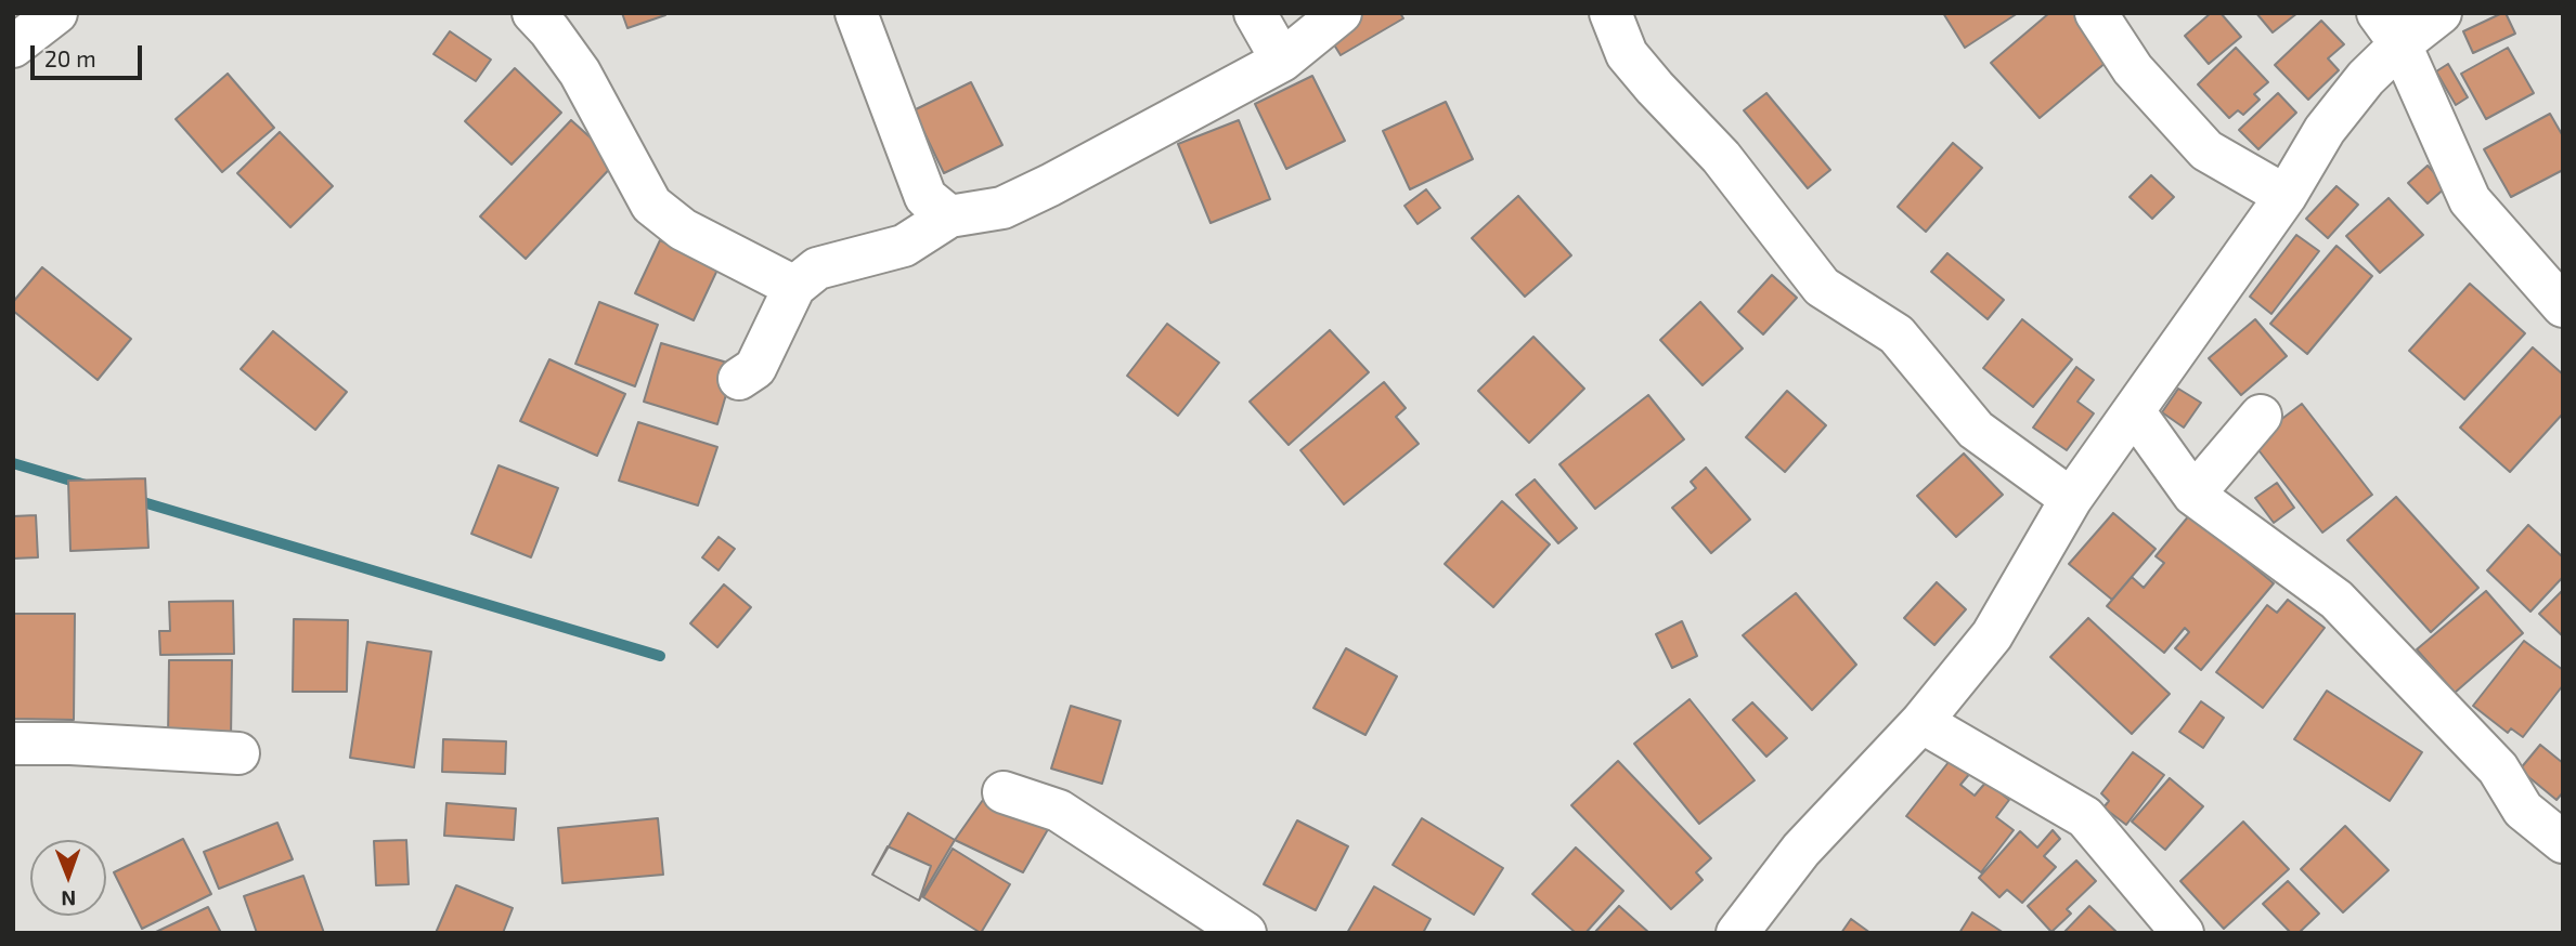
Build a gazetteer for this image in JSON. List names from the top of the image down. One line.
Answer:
{"scale_bar":"20 m","north":"bottom"}
